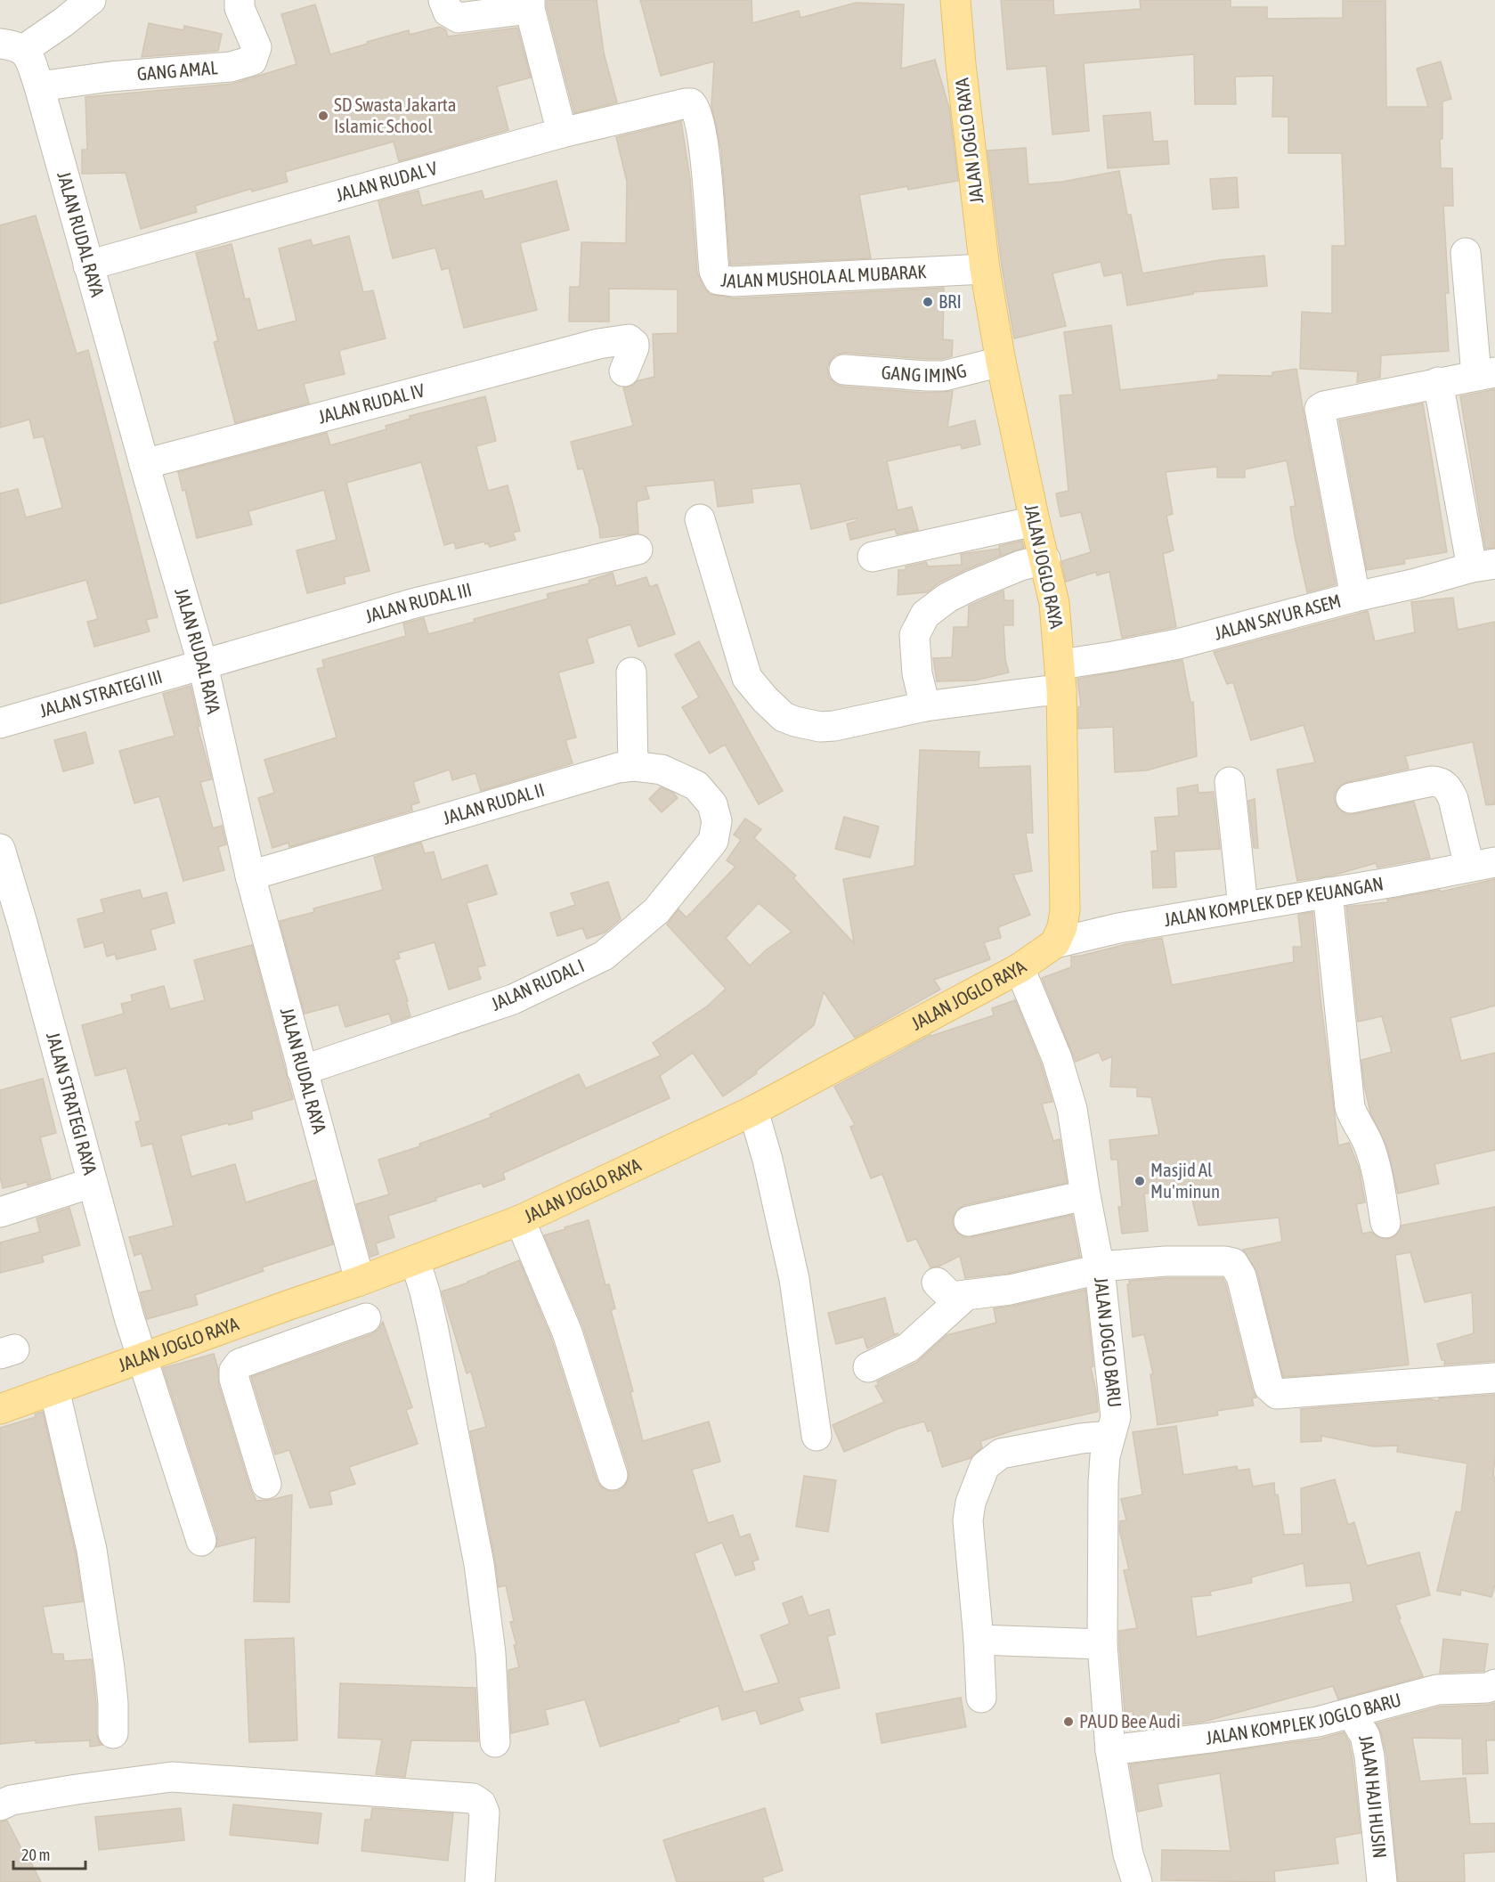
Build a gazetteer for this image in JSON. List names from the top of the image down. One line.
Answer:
{"streets":{"main road":["JALAN JOGLO RAYA"],"street":["GANG AMAL","JALAN RUDAL V","JALAN RUDAL RAYA","JALAN MUSHOLA AL MUBARAK","GANG IMING","JALAN RUDAL IV","JALAN RUDAL III","JALAN SAYUR ASEM","JALAN STRATEGI III","JALAN RUDAL II","JALAN KOMPLEK DEP KEUANGAN","JALAN RUDAL I","JALAN STRATEGI RAYA","JALAN JOGLO BARU","JALAN KOMPLEK JOGLO BARU","JALAN HAJI HUSIN"]},"crossings":[["GANG AMAL","JALAN RUDAL RAYA"],["JALAN JOGLO RAYA","JALAN RUDAL RAYA"],["JALAN JOGLO RAYA","JALAN MUSHOLA AL MUBARAK"],["JALAN JOGLO RAYA","GANG IMING"],["JALAN JOGLO RAYA","JALAN SAYUR ASEM"],["JALAN JOGLO RAYA","JALAN KOMPLEK DEP KEUANGAN"],["JALAN JOGLO RAYA","JALAN STRATEGI RAYA"],["JALAN JOGLO RAYA","JALAN JOGLO BARU"],["JALAN RUDAL V","JALAN RUDAL RAYA"],["JALAN RUDAL V","JALAN MUSHOLA AL MUBARAK"],["JALAN RUDAL RAYA","JALAN RUDAL IV"],["JALAN RUDAL RAYA","JALAN RUDAL III"],["JALAN RUDAL RAYA","JALAN STRATEGI III"],["JALAN RUDAL RAYA","JALAN RUDAL II"],["JALAN RUDAL RAYA","JALAN RUDAL I"],["JALAN RUDAL III","JALAN STRATEGI III"],["JALAN RUDAL II","JALAN RUDAL I"],["JALAN JOGLO BARU","JALAN KOMPLEK JOGLO BARU"],["JALAN KOMPLEK JOGLO BARU","JALAN HAJI HUSIN"]],"places":["SD Swasta Jakarta Islamic School","BRI","Masjid Al Mu'minun","PAUD Bee Audi"],"scale_bar":"20 m"}
